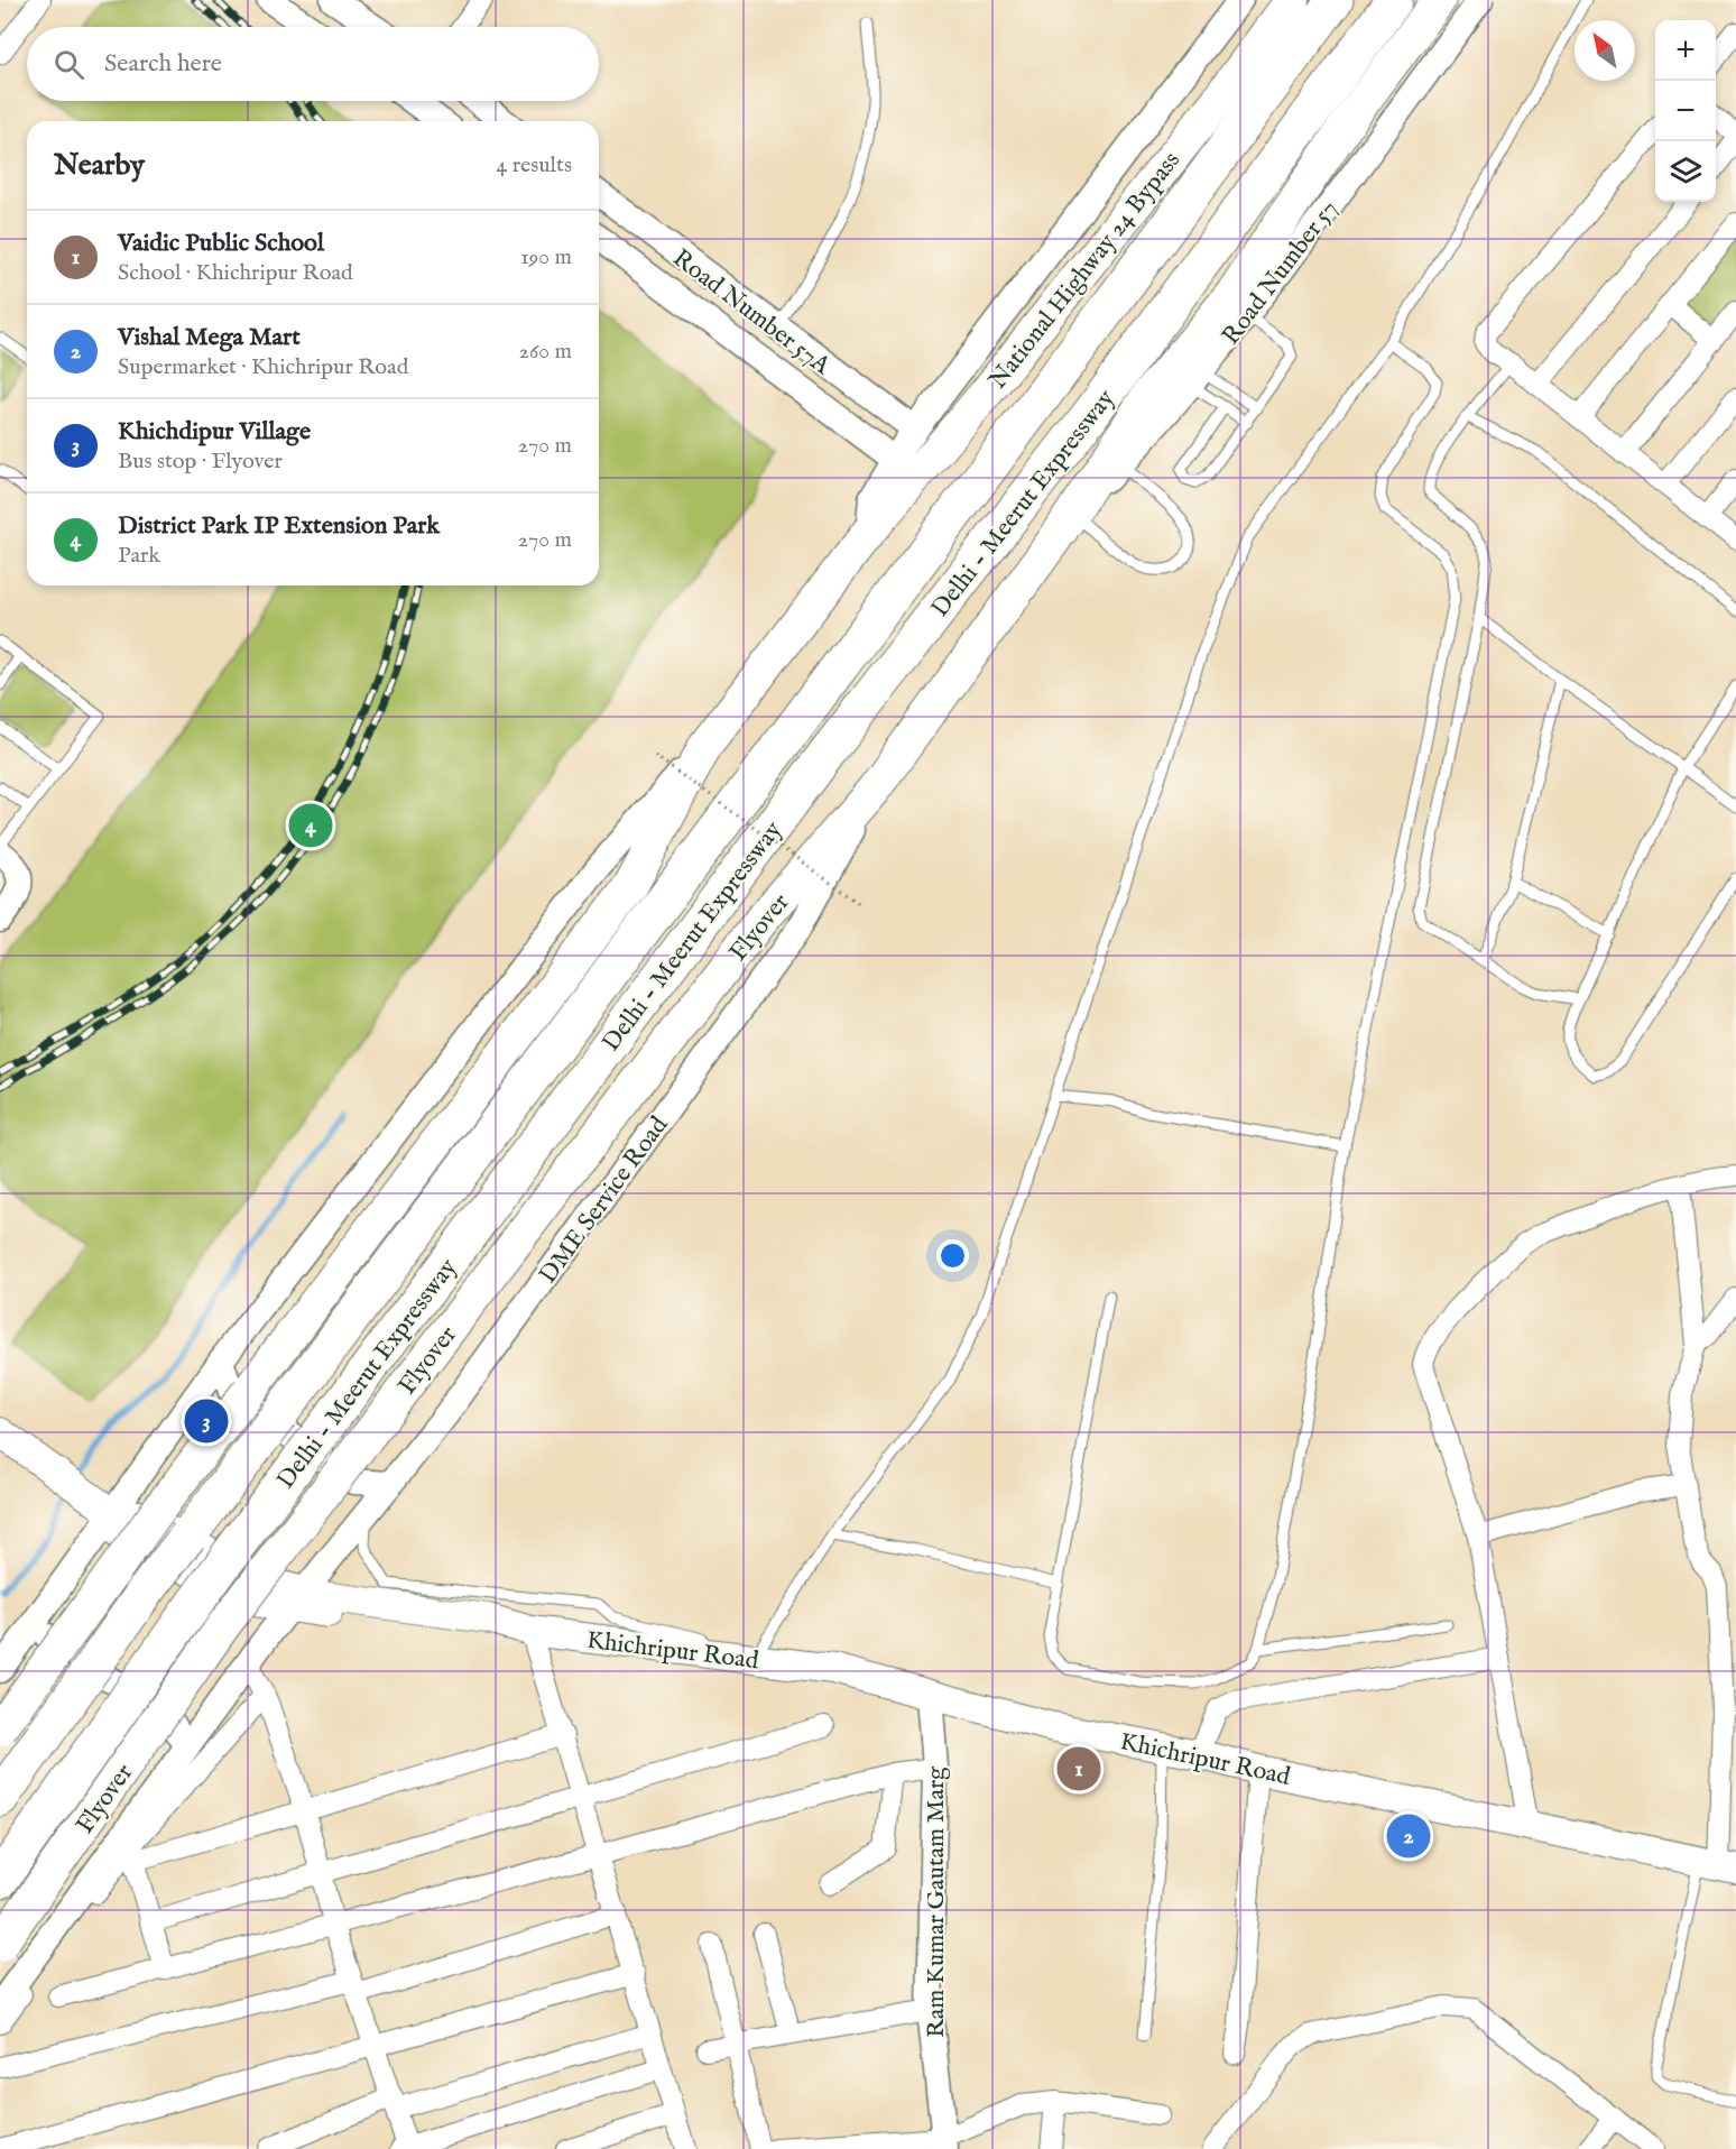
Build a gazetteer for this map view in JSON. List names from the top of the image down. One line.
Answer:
{"streets":{"highway":["National Highway 24 Bypass","Delhi - Meerut Expressway","Flyover"],"main road":["Khichripur Road"],"street":["Road Number 57","Road Number 57A","DME Service Road","Ram Kumar Gautam Marg"]},"crossings":[["Road Number 57","Flyover"],["Flyover","DME Service Road"],["DME Service Road","Khichripur Road"],["Khichripur Road","Ram Kumar Gautam Marg"]],"north":"top left","page":{"map_buttons":["+","−"],"search":"Search here","heading":["Nearby","4 results"],"list":[{"mark":"1","name":"Vaidic Public School","note":"School · Khichripur Road","value":"190 m"},{"mark":"2","name":"Vishal Mega Mart","note":"Supermarket · Khichripur Road","value":"260 m"},{"mark":"3","name":"Khichdipur Village","note":"Bus stop · Flyover","value":"270 m"},{"mark":"4","name":"District Park IP Extension Park","note":"Park","value":"270 m"}],"pins":["4","3","1","2"]}}
